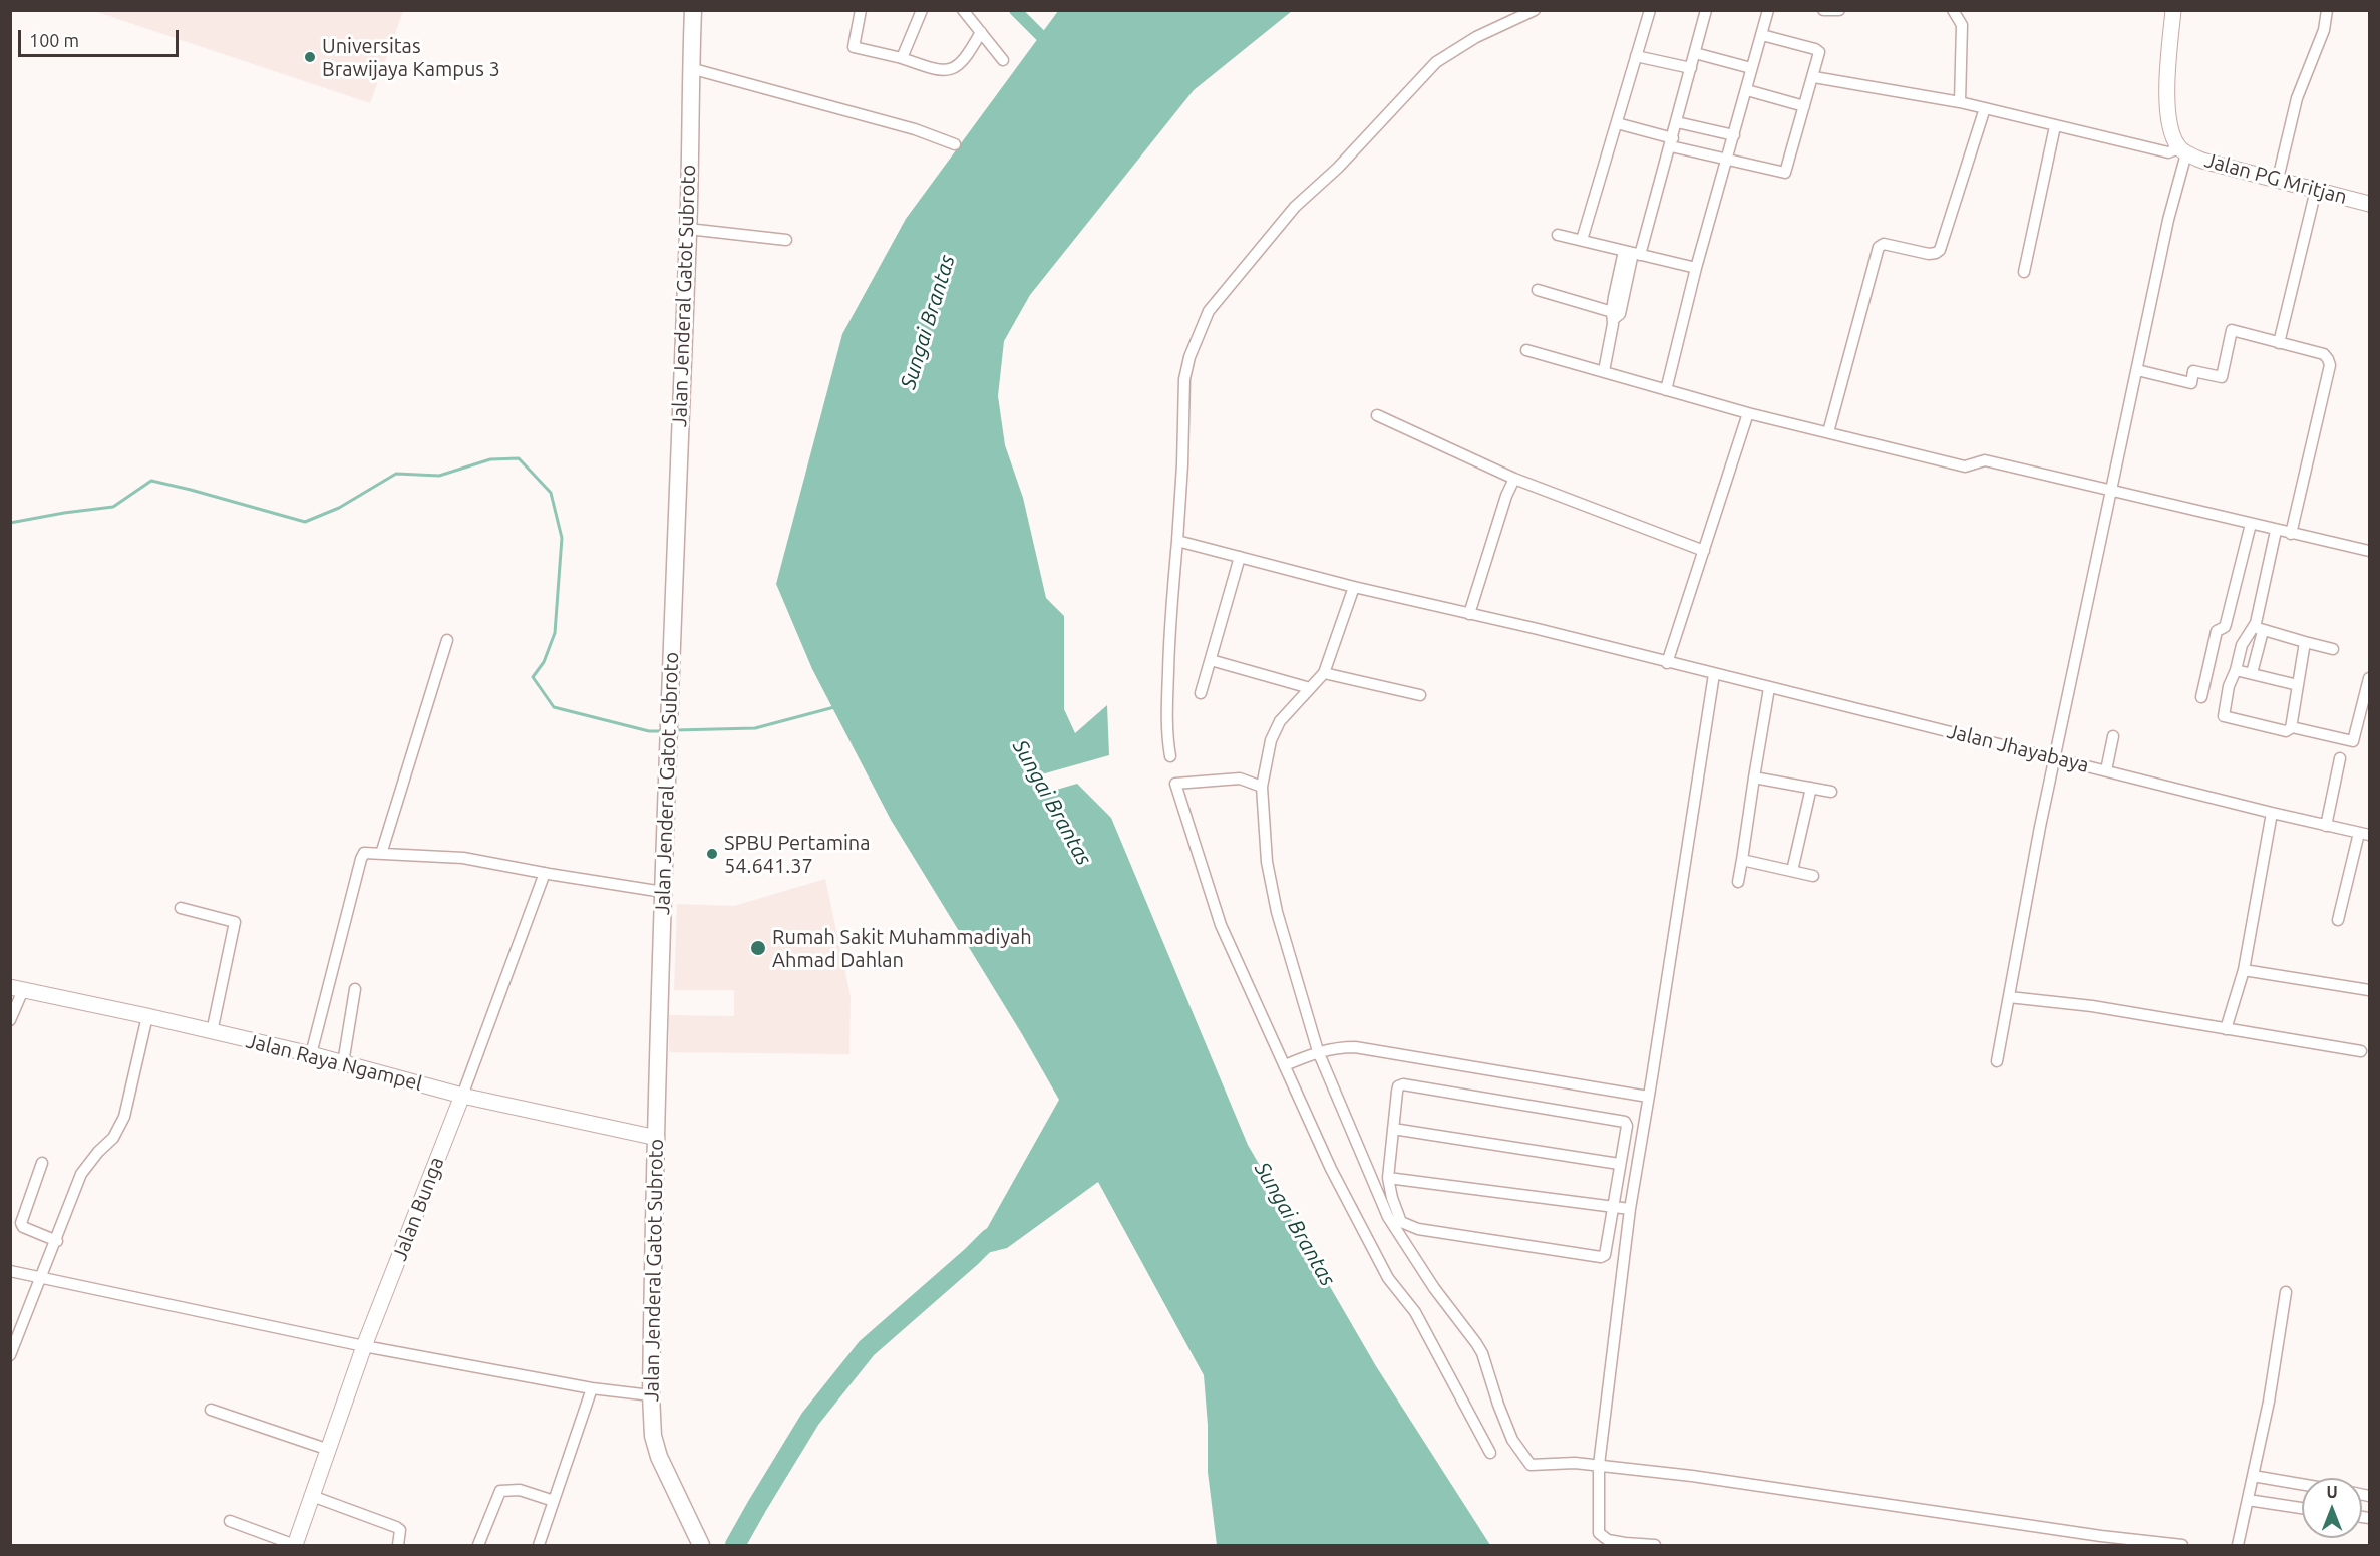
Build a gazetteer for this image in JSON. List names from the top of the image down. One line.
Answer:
{"streets":{"main road":["Jalan Jenderal Gatot Subroto"],"street":["Jalan PG Mritjan","Jalan Jhayabaya","Jalan Raya Ngampel","Jalan Bunga"]},"crossings":[["Jalan Jenderal Gatot Subroto","Jalan Raya Ngampel"],["Jalan Raya Ngampel","Jalan Bunga"]],"water":["Sungai Brantas"],"places":["Universitas Brawijaya Kampus 3","SPBU Pertamina 54.641.37","Rumah Sakit Muhammadiyah Ahmad Dahlan"],"scale_bar":"100 m","north":"top"}
